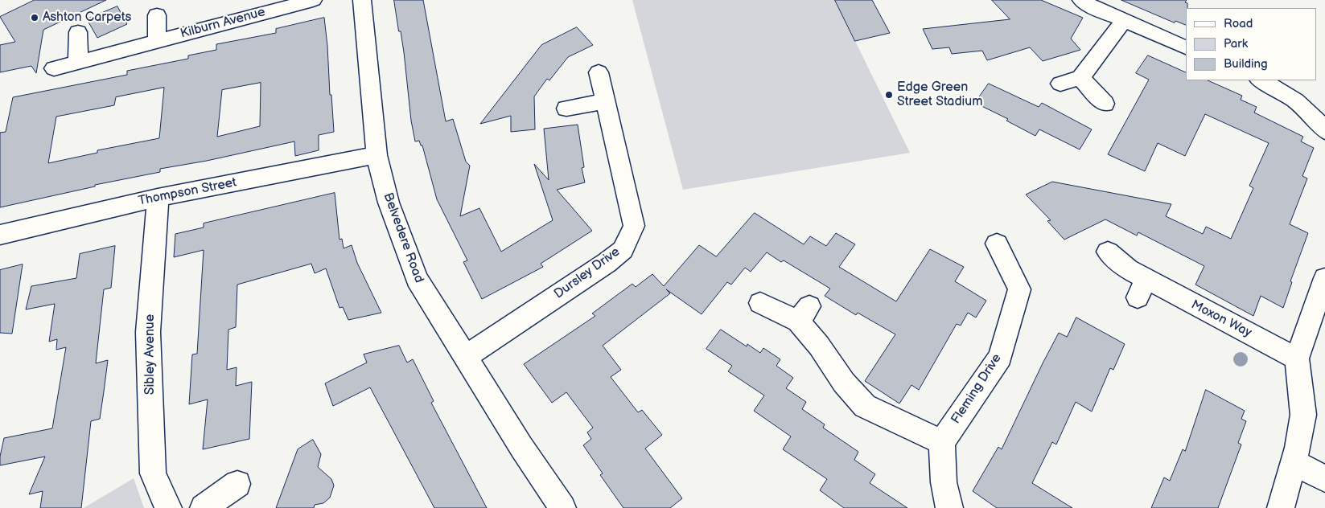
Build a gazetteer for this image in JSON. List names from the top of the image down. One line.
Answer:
{"streets":{"street":["Kilburn Avenue","Thompson Street","Belvedere Road","Dursley Drive","Moxon Way","Sibley Avenue","Fleming Drive"]},"crossings":[["Thompson Street","Belvedere Road"],["Thompson Street","Sibley Avenue"],["Belvedere Road","Dursley Drive"]],"places":["Ashton Carpets","Edge Green Street Stadium"],"legend":["Road","Park","Building"]}
